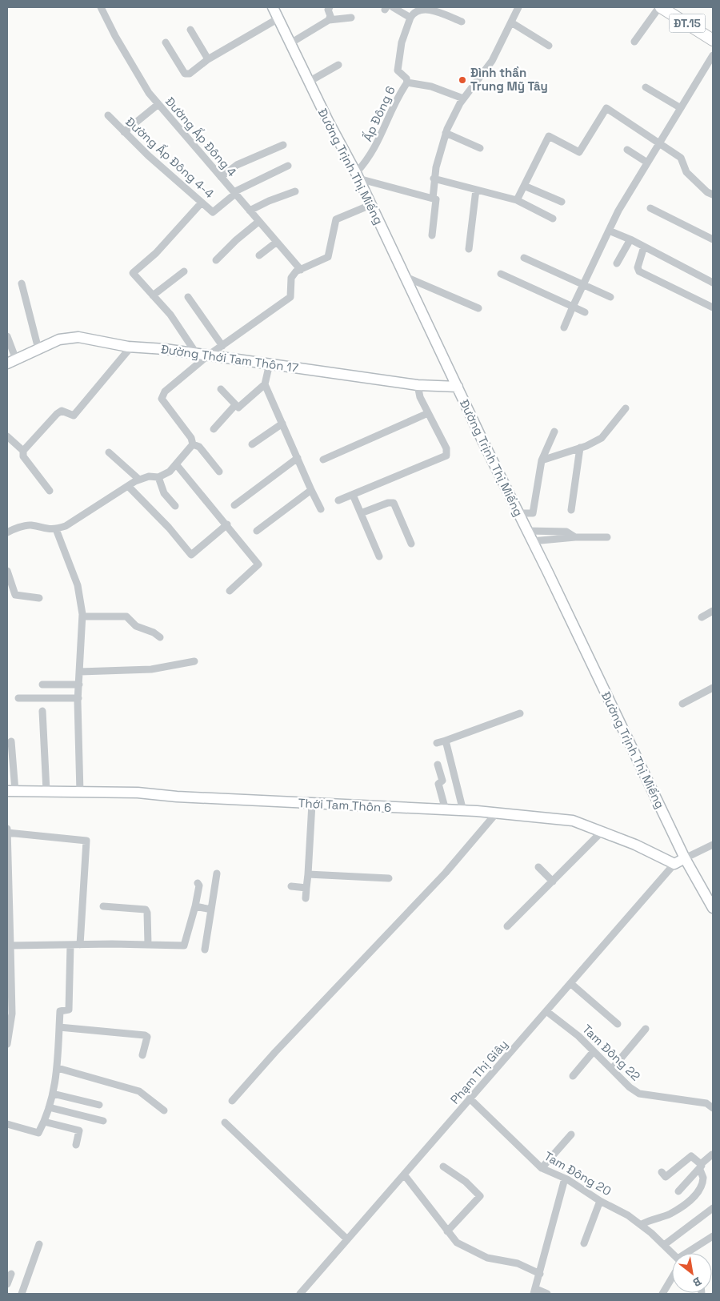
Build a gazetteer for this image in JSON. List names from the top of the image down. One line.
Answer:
{"streets":{"main road":["ĐT.15"],"street":["Ấp Đông 6","Đường Ấp Đông 4","Đường Ấp Đông 4-4","Đường Trịnh Thị Miếng","Đường Thới Tam Thôn 17","Thới Tam Thôn 6","Tam Đông 22","Phạm Thị Giây","Tam Đông 20"]},"crossings":[["Ấp Đông 6","Đường Trịnh Thị Miếng"],["Đường Ấp Đông 4","Đường Ấp Đông 4-4"],["Đường Trịnh Thị Miếng","Đường Thới Tam Thôn 17"],["Thới Tam Thôn 6","Phạm Thị Giây"],["Tam Đông 22","Phạm Thị Giây"],["Phạm Thị Giây","Tam Đông 20"]],"places":["Đình thần Trung Mỹ Tây"],"north":"bottom right"}
